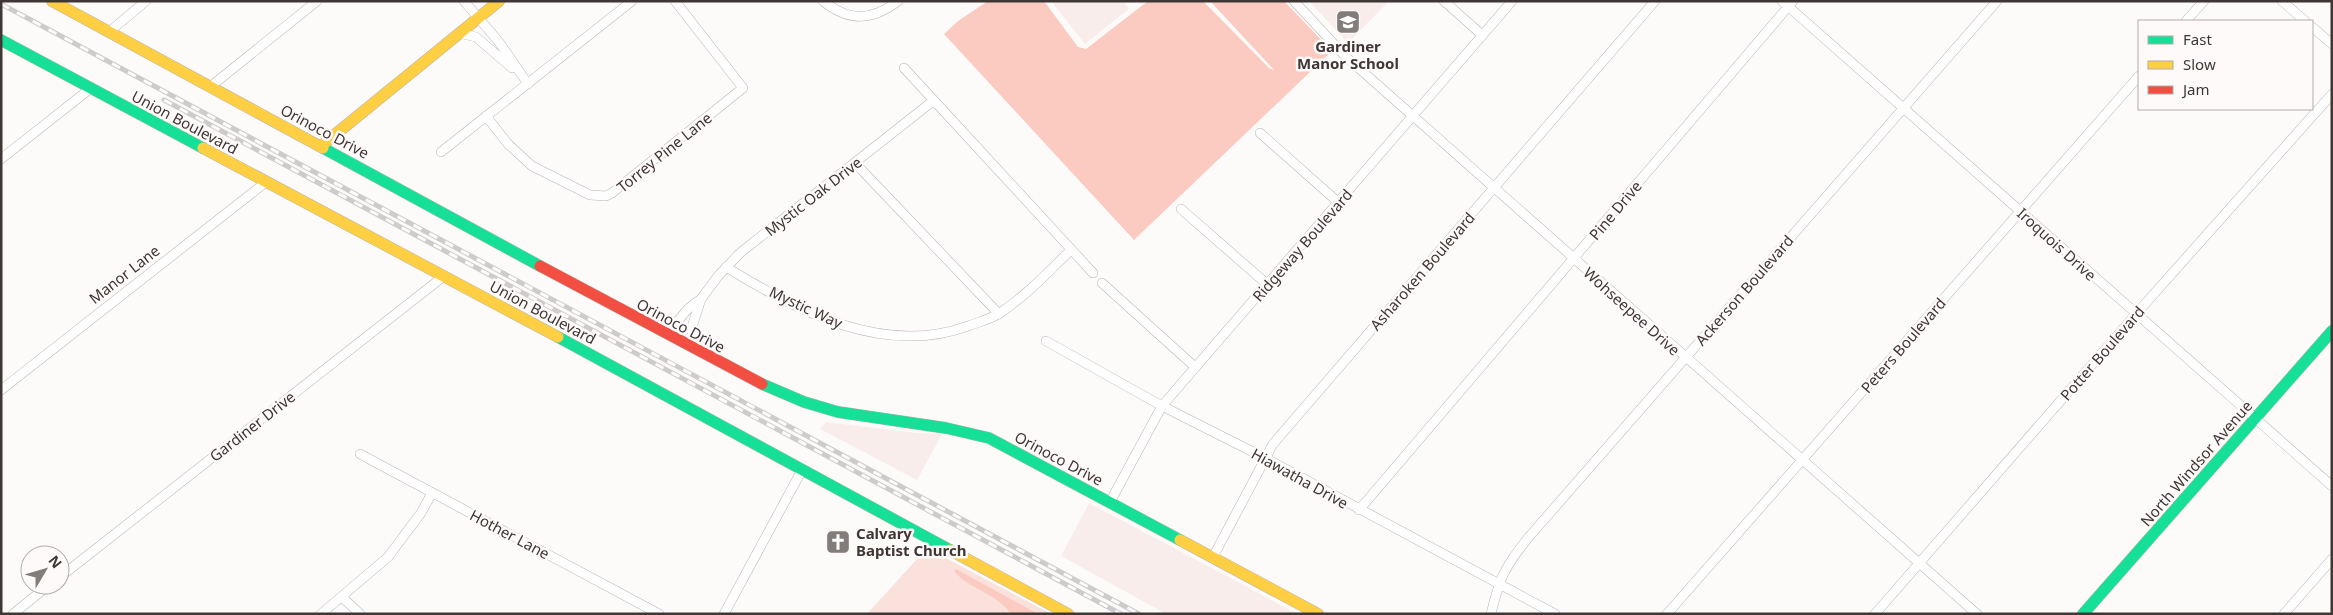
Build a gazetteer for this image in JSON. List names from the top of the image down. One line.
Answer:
{"streets":{"street":["Union Boulevard","Orinoco Drive","Torrey Pine Lane","Mystic Oak Drive","Pine Drive","Iroquois Drive","Ridgeway Boulevard","Asharoken Boulevard","Manor Lane","Ackerson Boulevard","Mystic Way","Wohseepee Drive","Peters Boulevard","Potter Boulevard","Gardiner Drive","North Windsor Avenue","Hiawatha Drive","Hother Lane"]},"crossings":[["Union Boulevard","Manor Lane"],["Union Boulevard","Gardiner Drive"],["Orinoco Drive","Mystic Oak Drive"],["Orinoco Drive","Ridgeway Boulevard"],["Orinoco Drive","Asharoken Boulevard"],["Mystic Oak Drive","Mystic Way"],["Pine Drive","Iroquois Drive"],["Pine Drive","Wohseepee Drive"],["Pine Drive","Hiawatha Drive"],["Iroquois Drive","Ackerson Boulevard"],["Iroquois Drive","Peters Boulevard"],["Iroquois Drive","Potter Boulevard"],["Iroquois Drive","North Windsor Avenue"],["Ridgeway Boulevard","Wohseepee Drive"],["Ridgeway Boulevard","Hiawatha Drive"],["Asharoken Boulevard","Wohseepee Drive"],["Asharoken Boulevard","Hiawatha Drive"],["Ackerson Boulevard","Wohseepee Drive"],["Ackerson Boulevard","Hiawatha Drive"],["Wohseepee Drive","Peters Boulevard"],["Wohseepee Drive","Potter Boulevard"]],"places":{"school or university":["Gardiner Manor School"],"church":["Calvary Baptist Church"]},"legend":["Fast","Slow","Jam"],"north":"top right"}
